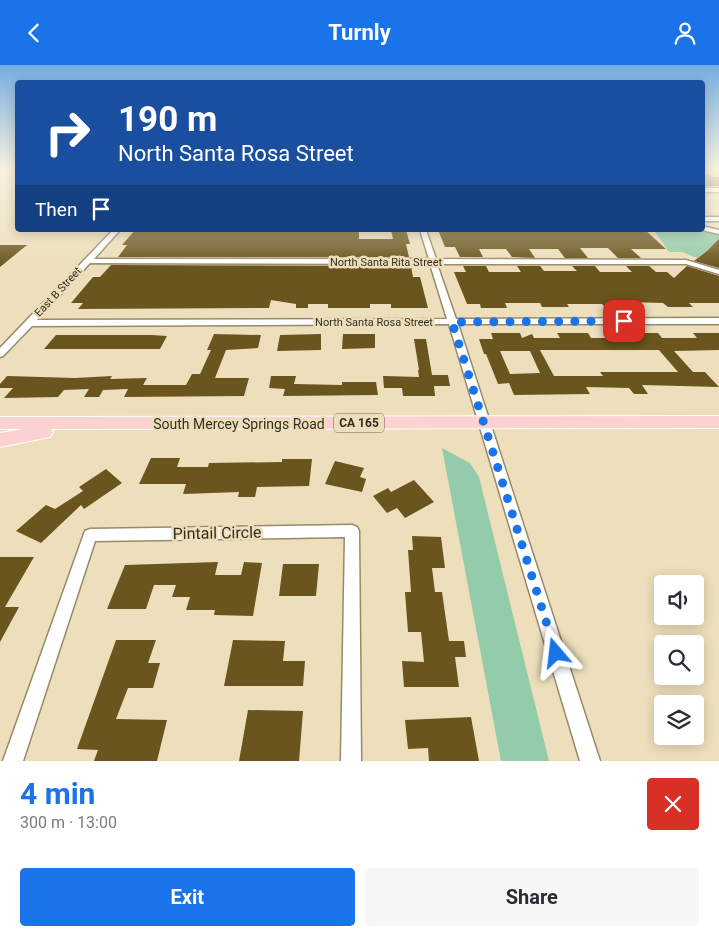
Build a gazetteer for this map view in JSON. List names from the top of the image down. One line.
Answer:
{"streets":{"main road":["CA 165","South Mercey Springs Road"],"street":["North Santa Rita Street","East B Street","North Santa Rosa Street","Pintail Circle"]},"crossings":[["North Santa Rita Street","East B Street"],["East B Street","North Santa Rosa Street"]],"page":{"header":"Turnly","turn":["190 m","North Santa Rosa Street"],"then":"Then","heading":["4 min","300 m · 13:00"],"buttons":["Exit","Share"]}}
